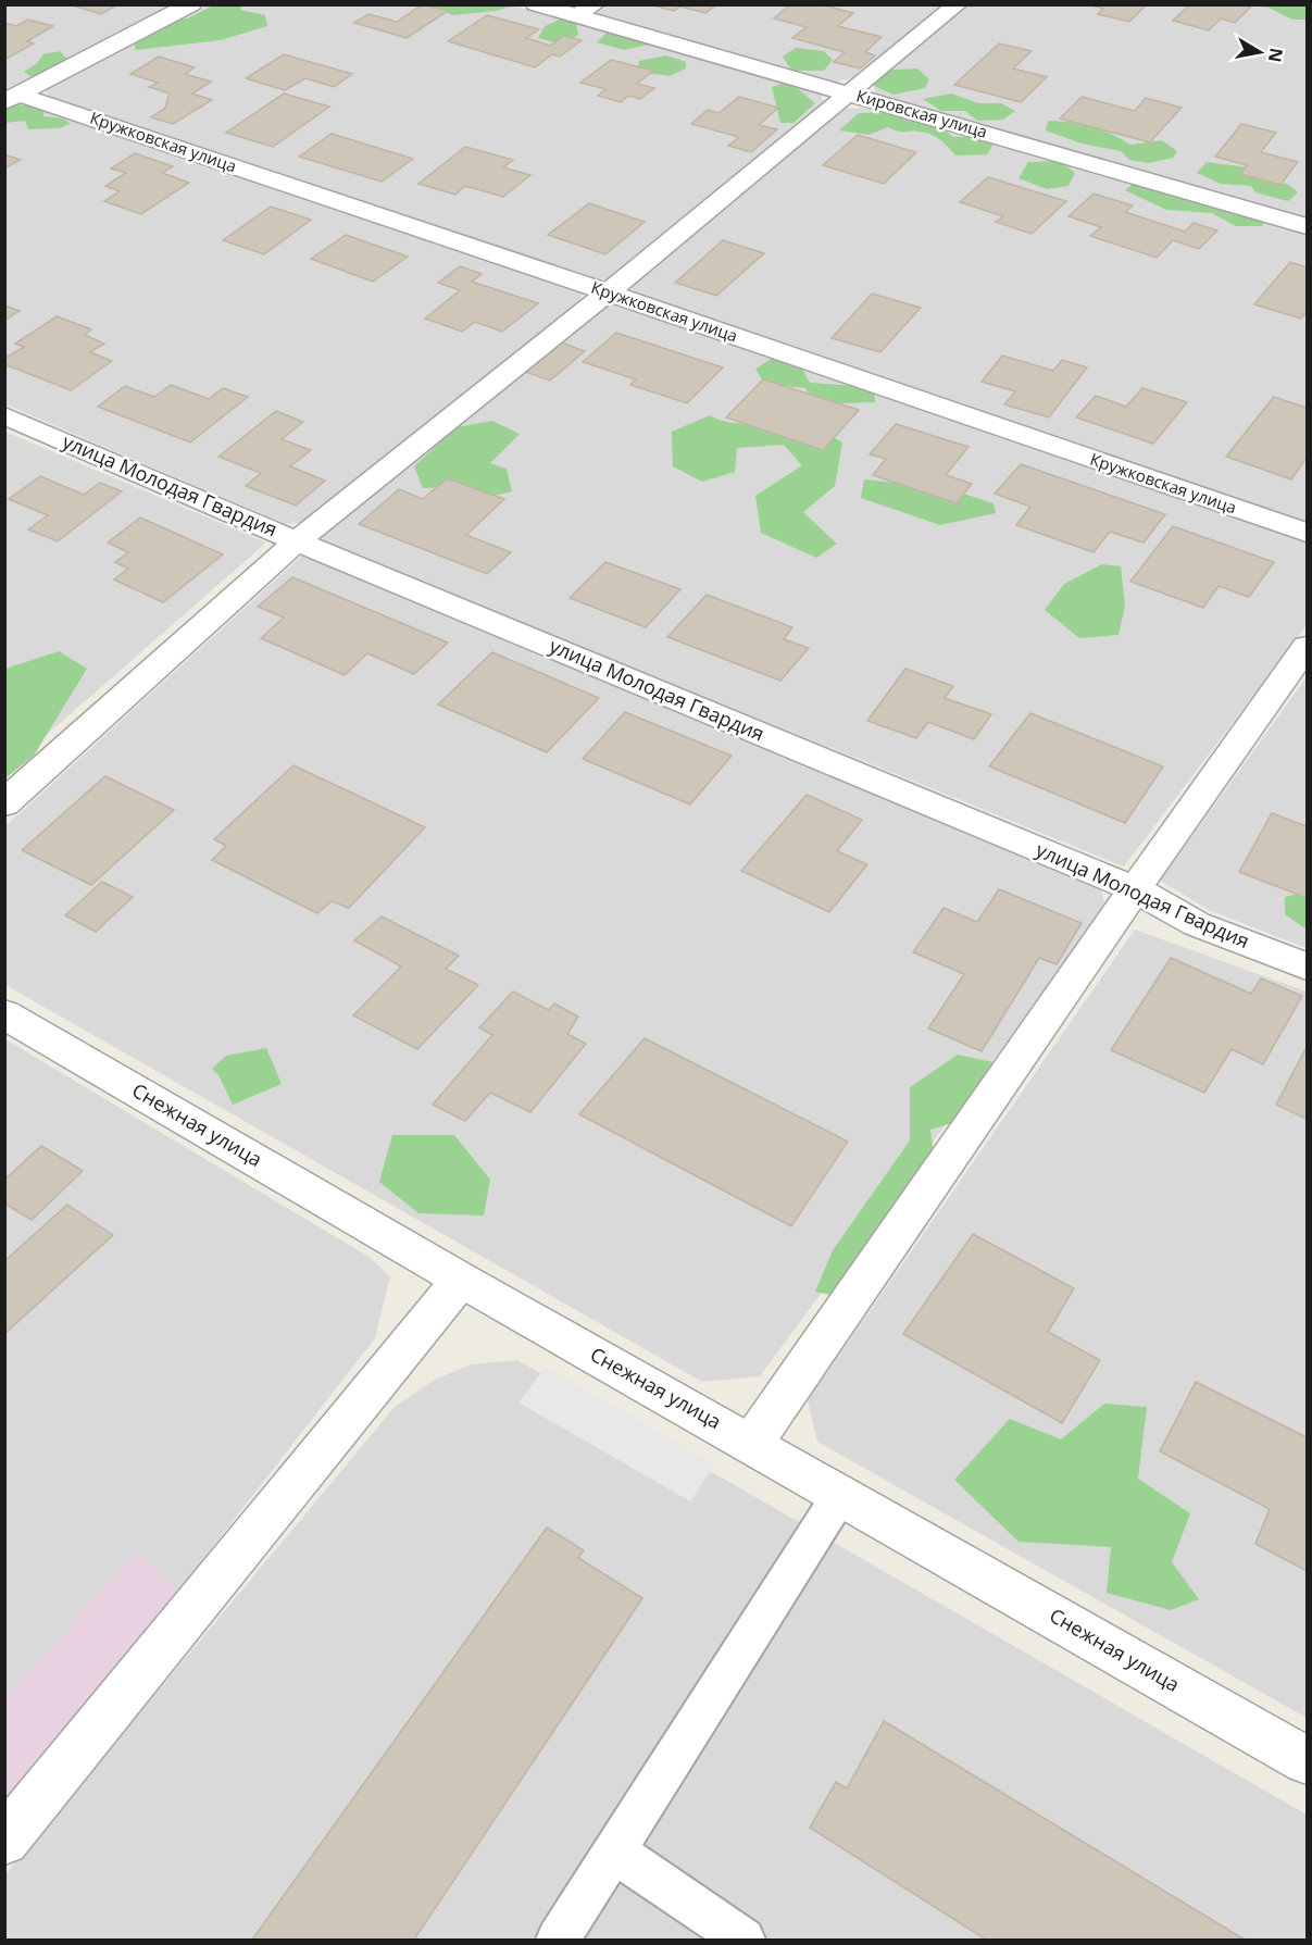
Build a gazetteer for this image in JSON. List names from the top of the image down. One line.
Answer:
{"streets":{"street":["Кировская улица","Кружковская улица","улица Молодая Гвардия","Снежная улица"]},"north":"right"}
